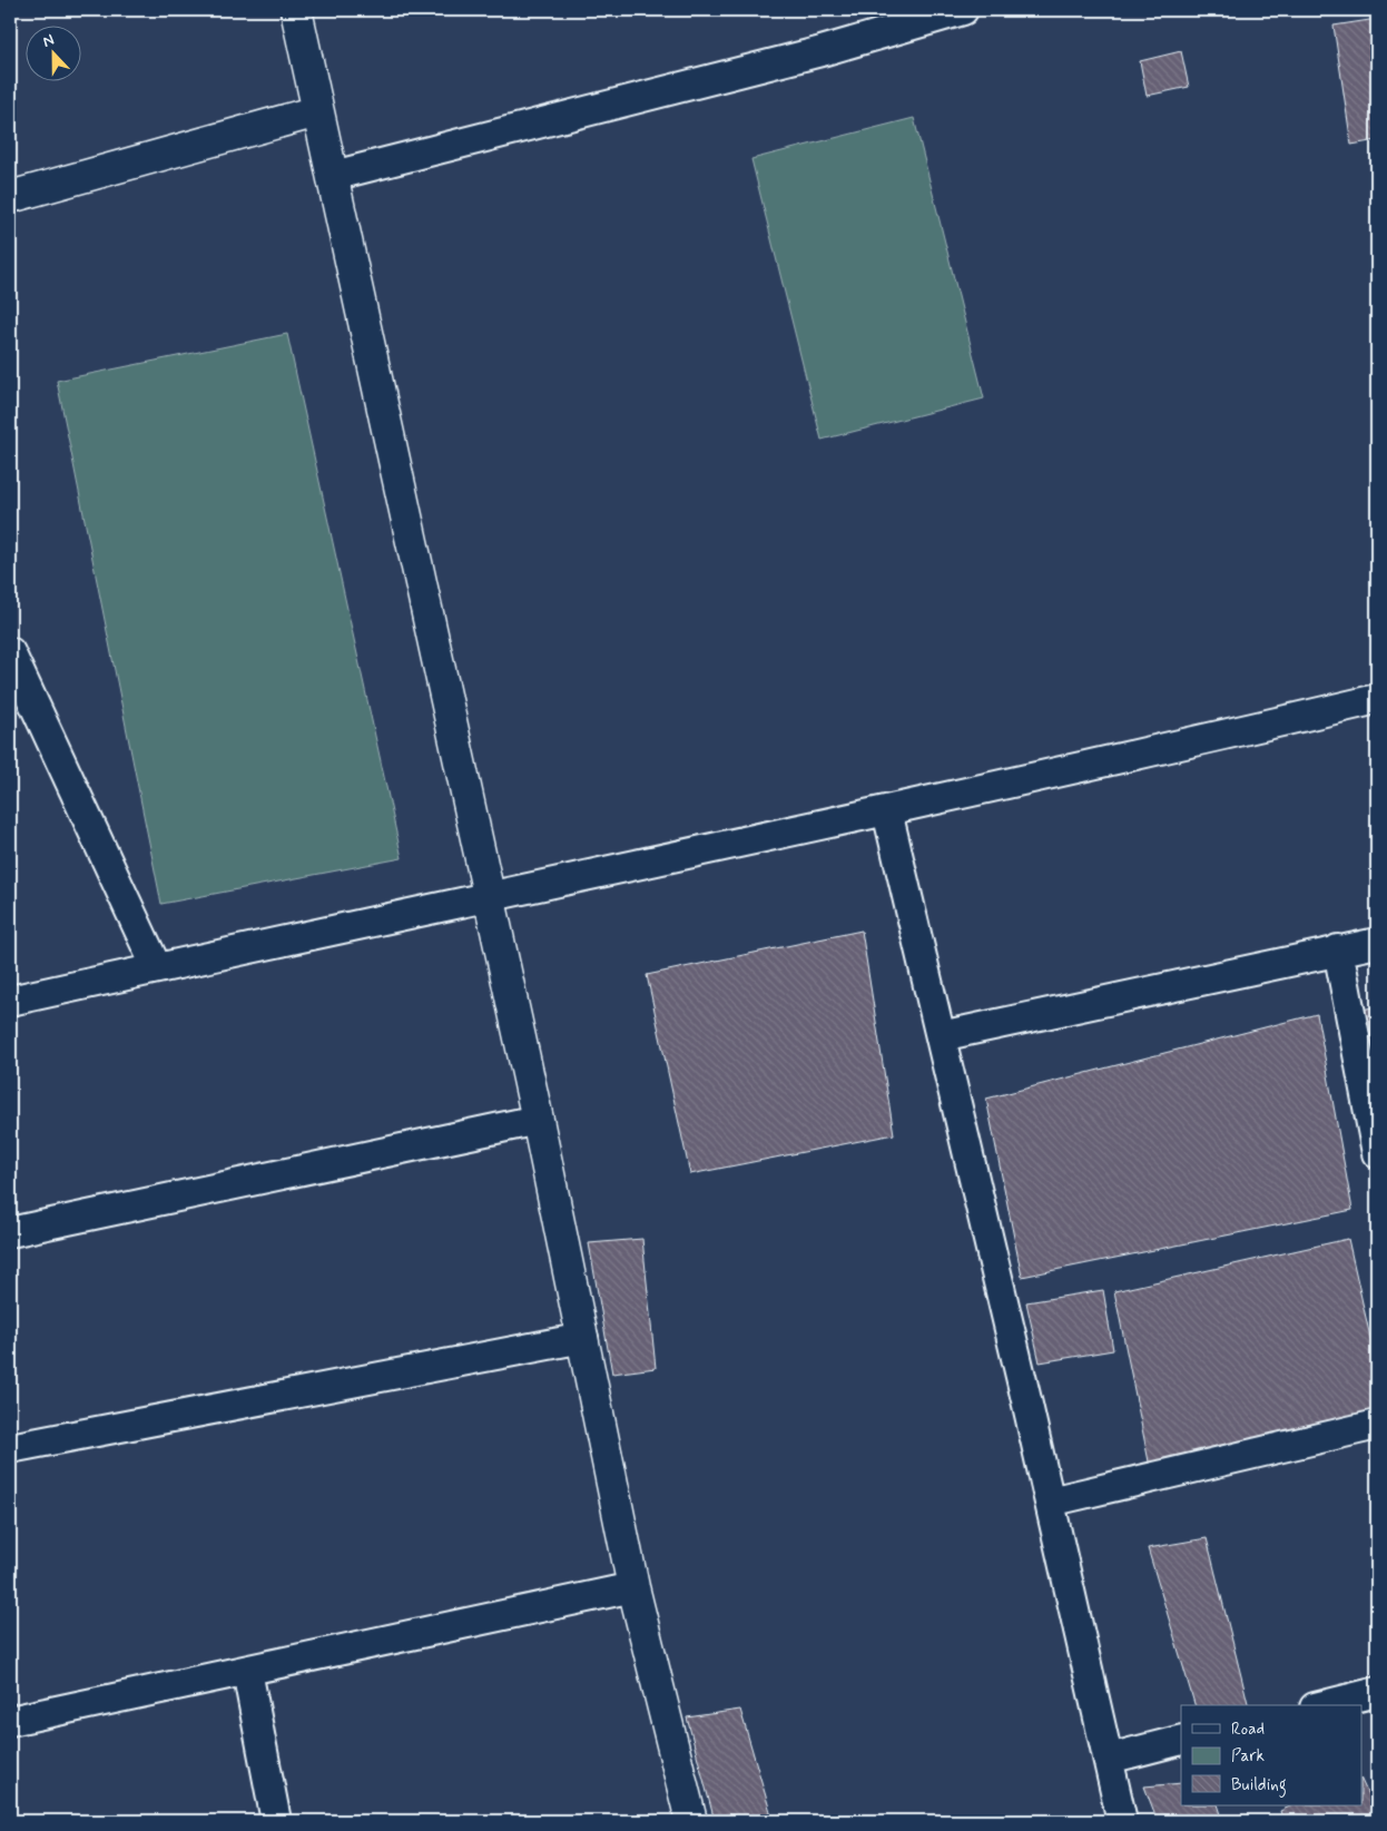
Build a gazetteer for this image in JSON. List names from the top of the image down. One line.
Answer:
{"legend":["Road","Park","Building"],"north":"top"}
